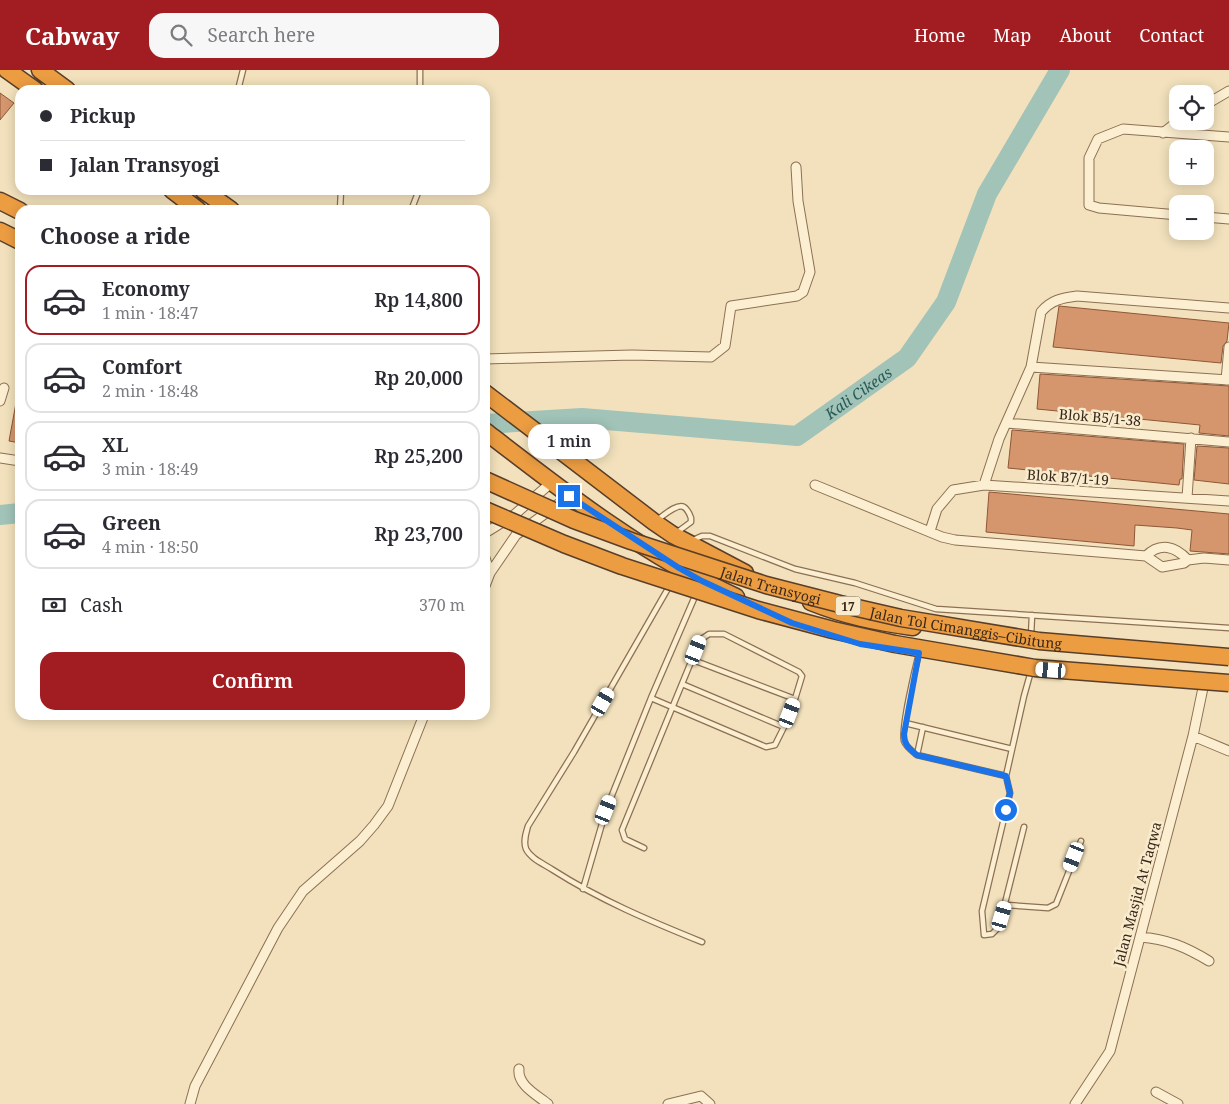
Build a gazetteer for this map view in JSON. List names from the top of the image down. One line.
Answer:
{"streets":{"highway":["Jalan Transyogi","17","Jalan Tol Cimanggis–Cibitung"],"street":["Blok B5/1-38","Blok B7/1-19","Jalan Masjid At Taqwa"]},"crossings":[["Jalan Transyogi","Jalan Tol Cimanggis–Cibitung"],["Jalan Transyogi","Jalan Masjid At Taqwa"]],"water":["Kali Cikeas"],"page":{"header":"Cabway","search":"Search here","nav":["Home","Map","About","Contact"],"map_buttons":["+","−"],"banner":["Pickup","Jalan Transyogi"],"heading":"Choose a ride","list":[{"name":"Economy","note":"1 min · 18:47","value":"Rp 14,800"},{"name":"Comfort","note":"2 min · 18:48","value":"Rp 20,000"},{"name":"XL","note":"3 min · 18:49","value":"Rp 25,200"},{"name":"Green","note":"4 min · 18:50","value":"Rp 23,700"}],"bubble":"1 min","pay":["Cash","370 m"],"buttons":"Confirm"}}
